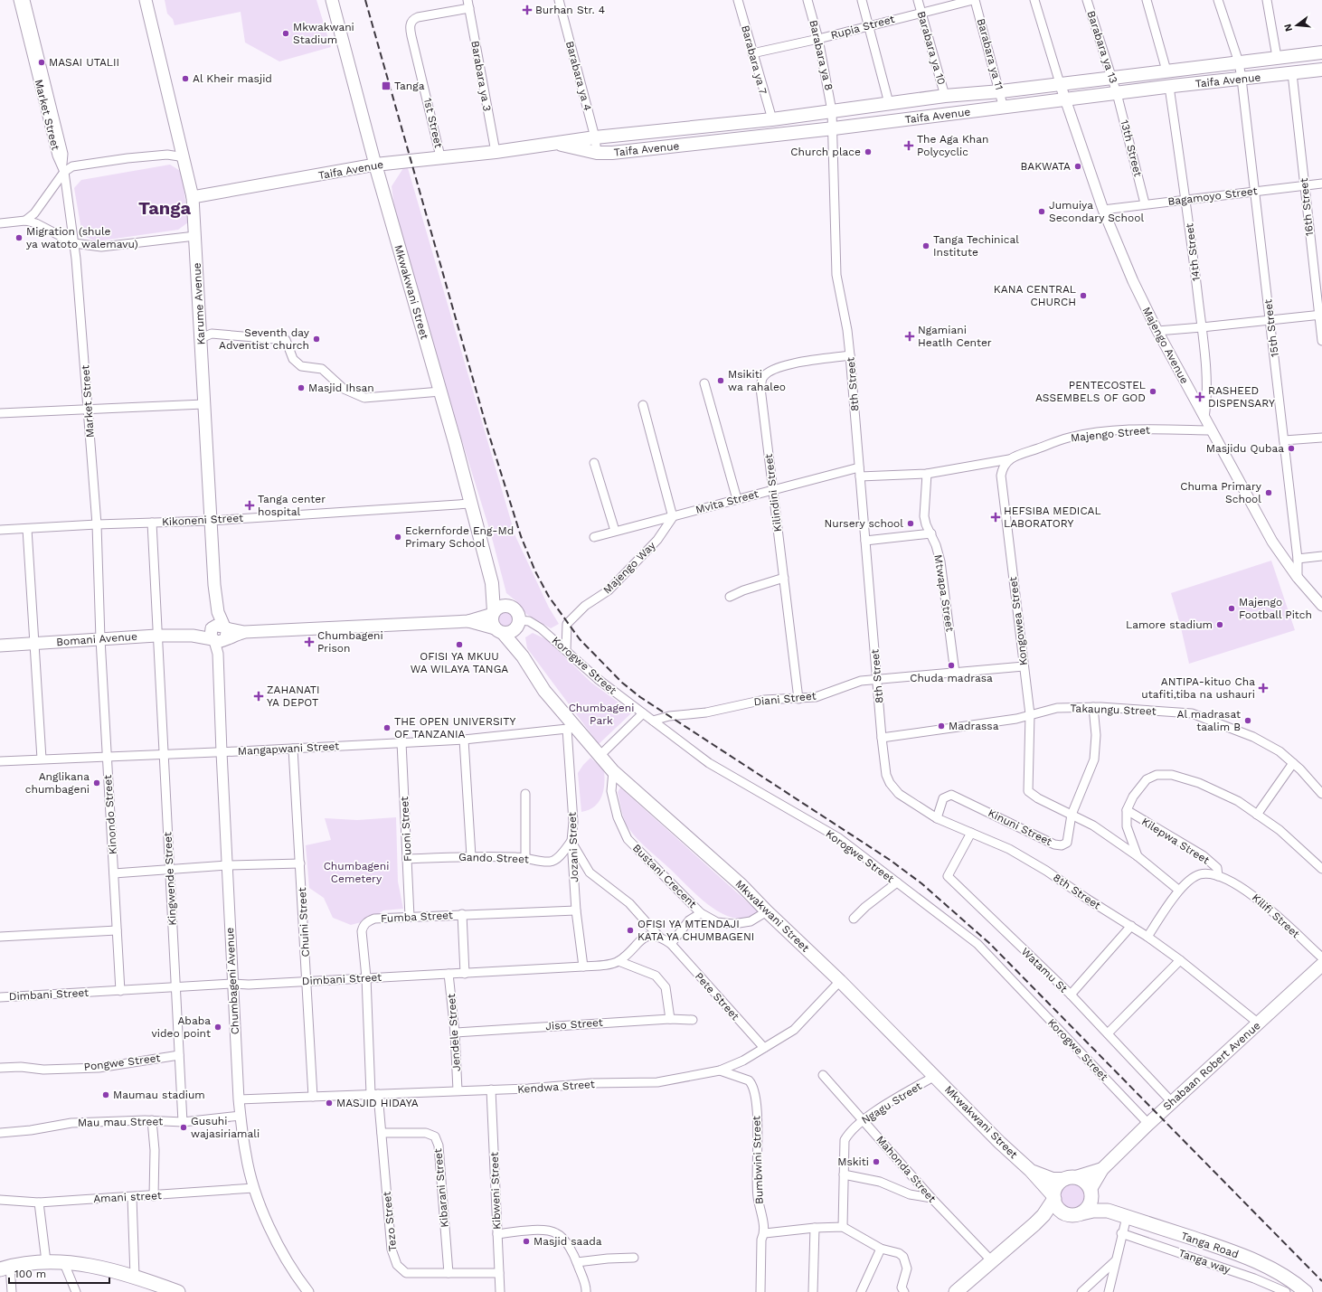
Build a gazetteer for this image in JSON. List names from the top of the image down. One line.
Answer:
{"streets":{"highway":["Tanga Road"],"main road":["Taifa Avenue","Mkwakwani Street","Karume Avenue","Bomani Avenue","Shabaan Robert Avenue"],"street":["Rupia Street","Barabara ya 13","Barabara ya 10","Barabara ya 11","Barabara ya 8","Barabara ya 7","Barabara ya 3","Barabara ya 4","Market Street","1st Street","13th Street","Bagamoyo Street","16th Street","14th Street","15th Street","Majengo Avenue","8th Street","Majengo Street","Kilindini Street","Mvita Street","Kikoneni Street","Majengo Way","Mtwapa Street","Kongowea Street","Korogwe Street","Diani Street","Takaungu Street","Mangapwani Street","Kinondo Street","Kinuni Street","Fuoni Street","Kilepwa Street","Jozani Street","Gando Street","Bustani Crecent","Kingwende Street","Kilifi Street","Fumba Street","Chuini Street","Watamu St","Dimbani Street","Chumbageni Avenue","Pete Street","Jiso Street","Jendele Street","Pongwe Street","Kendwa Street","Ngagu Street","Mau mau Street","Bumbwini Street","Mahonda Street","Kibarani Street","Kibweni Street","Amani street","Tezo Street","Tanga way"]},"crossings":[["Rupia Street","Barabara ya 10"],["Rupia Street","Barabara ya 11"],["Rupia Street","Barabara ya 8"],["Rupia Street","Barabara ya 7"],["Barabara ya 13","Taifa Avenue"],["Barabara ya 13","13th Street"],["Barabara ya 10","Taifa Avenue"],["Barabara ya 11","Taifa Avenue"],["Barabara ya 8","Taifa Avenue"],["Barabara ya 8","8th Street"],["Barabara ya 7","Taifa Avenue"],["Barabara ya 3","Taifa Avenue"],["Barabara ya 3","1st Street"],["Barabara ya 4","Taifa Avenue"],["Taifa Avenue","1st Street"],["Taifa Avenue","13th Street"],["Taifa Avenue","16th Street"],["Taifa Avenue","14th Street"],["Taifa Avenue","Mkwakwani Street"],["Taifa Avenue","Karume Avenue"],["Taifa Avenue","15th Street"],["Taifa Avenue","Majengo Avenue"],["Taifa Avenue","8th Street"],["Market Street","Kikoneni Street"],["Market Street","Bomani Avenue"],["Market Street","Kinondo Street"],["13th Street","Bagamoyo Street"],["Bagamoyo Street","16th Street"],["Bagamoyo Street","14th Street"],["Bagamoyo Street","15th Street"],["Bagamoyo Street","Majengo Avenue"],["14th Street","Majengo Avenue"],["Mkwakwani Street","Kikoneni Street"],["Mkwakwani Street","Mangapwani Street"],["Mkwakwani Street","Jozani Street"],["Mkwakwani Street","Bustani Crecent"],["Mkwakwani Street","Kendwa Street"],["Mkwakwani Street","Ngagu Street"],["Karume Avenue","Kikoneni Street"],["Karume Avenue","Bomani Avenue"],["Karume Avenue","Chumbageni Avenue"],["15th Street","Majengo Avenue"],["Majengo Avenue","Majengo Street"],["8th Street","Majengo Street"],["8th Street","Kilindini Street"],["8th Street","Mvita Street"],["8th Street","Diani Street"],["8th Street","Takaungu Street"],["8th Street","Kinuni Street"],["8th Street","Kilifi Street"],["8th Street","Watamu St"],["8th Street","Shabaan Robert Avenue"],["Majengo Street","Mtwapa Street"],["Majengo Street","Kongowea Street"],["Kilindini Street","Mvita Street"],["Kilindini Street","Diani Street"],["Mvita Street","Majengo Way"],["Kikoneni Street","Kingwende Street"],["Majengo Way","Korogwe Street"],["Mtwapa Street","Diani Street"],["Kongowea Street","Diani Street"],["Kongowea Street","Takaungu Street"],["Kongowea Street","Kinuni Street"],["Bomani Avenue","Kinondo Street"],["Bomani Avenue","Kingwende Street"],["Bomani Avenue","Chumbageni Avenue"],["Korogwe Street","Diani Street"],["Korogwe Street","Shabaan Robert Avenue"],["Takaungu Street","Kinuni Street"],["Mangapwani Street","Kinondo Street"],["Mangapwani Street","Fuoni Street"],["Mangapwani Street","Jozani Street"],["Mangapwani Street","Kingwende Street"],["Mangapwani Street","Chuini Street"],["Mangapwani Street","Chumbageni Avenue"],["Kinondo Street","Dimbani Street"],["Fuoni Street","Gando Street"],["Fuoni Street","Fumba Street"],["Kilepwa Street","Kilifi Street"],["Jozani Street","Gando Street"],["Jozani Street","Fumba Street"],["Jozani Street","Dimbani Street"],["Kingwende Street","Dimbani Street"],["Kingwende Street","Pongwe Street"],["Kingwende Street","Mau mau Street"],["Fumba Street","Dimbani Street"],["Fumba Street","Kendwa Street"],["Fumba Street","Tezo Street"],["Chuini Street","Dimbani Street"],["Chuini Street","Kendwa Street"],["Watamu St","Shabaan Robert Avenue"],["Dimbani Street","Chumbageni Avenue"],["Dimbani Street","Jendele Street"],["Chumbageni Avenue","Kendwa Street"],["Chumbageni Avenue","Mau mau Street"],["Chumbageni Avenue","Amani street"],["Pete Street","Kendwa Street"],["Jiso Street","Jendele Street"],["Jendele Street","Kendwa Street"],["Kendwa Street","Bumbwini Street"],["Kendwa Street","Kibweni Street"],["Kendwa Street","Tezo Street"],["Ngagu Street","Mahonda Street"],["Kibarani Street","Tezo Street"],["Kibweni Street","Tezo Street"],["Tanga Road","Tanga way"]],"districts":["Tanga"],"parks":["Chumbageni Park","Chumbageni Cemetery"],"places":{"health":["Burhan Str. 4","The Aga Khan Polycyclic","Ngamiani Heatlh Center","RASHEED DISPENSARY","Tanga center hospital","HEFSIBA MEDICAL LABORATORY","Chumbageni Prison","ANTIPA-kituo Cha utafiti,tiba na ushauri","ZAHANATI YA DEPOT"],"other":["Mkwakwani Stadium","MASAI UTALII","Al Kheir masjid","Church place","BAKWATA","Jumuiya Secondary School","Migration (shule ya watoto walemavu)","Tanga Techinical Institute","KANA CENTRAL CHURCH","Seventh day Adventist church","Msikiti wa rahaleo","Masjid Ihsan","PENTECOSTEL ASSEMBELS OF GOD","Masjidu Qubaa","Chuma Primary School","Nursery school","Eckernforde Eng-Md Primary School","Majengo Football Pitch","Lamore stadium","OFISI YA MKUU WA WILAYA TANGA","Chuda madrasa","Al madrasat taalim B","Madrassa","THE OPEN UNIVERSITY OF TANZANIA","Anglikana chumbageni","OFISI YA MTENDAJI KATA YA CHUMBAGENI","Ababa video point","Maumau stadium","MASJID HIDAYA","Gusuhi wajasiriamali","Mskiti","Masjid saada"],"transit":["Tanga"]},"scale_bar":"100 m","north":"left"}
